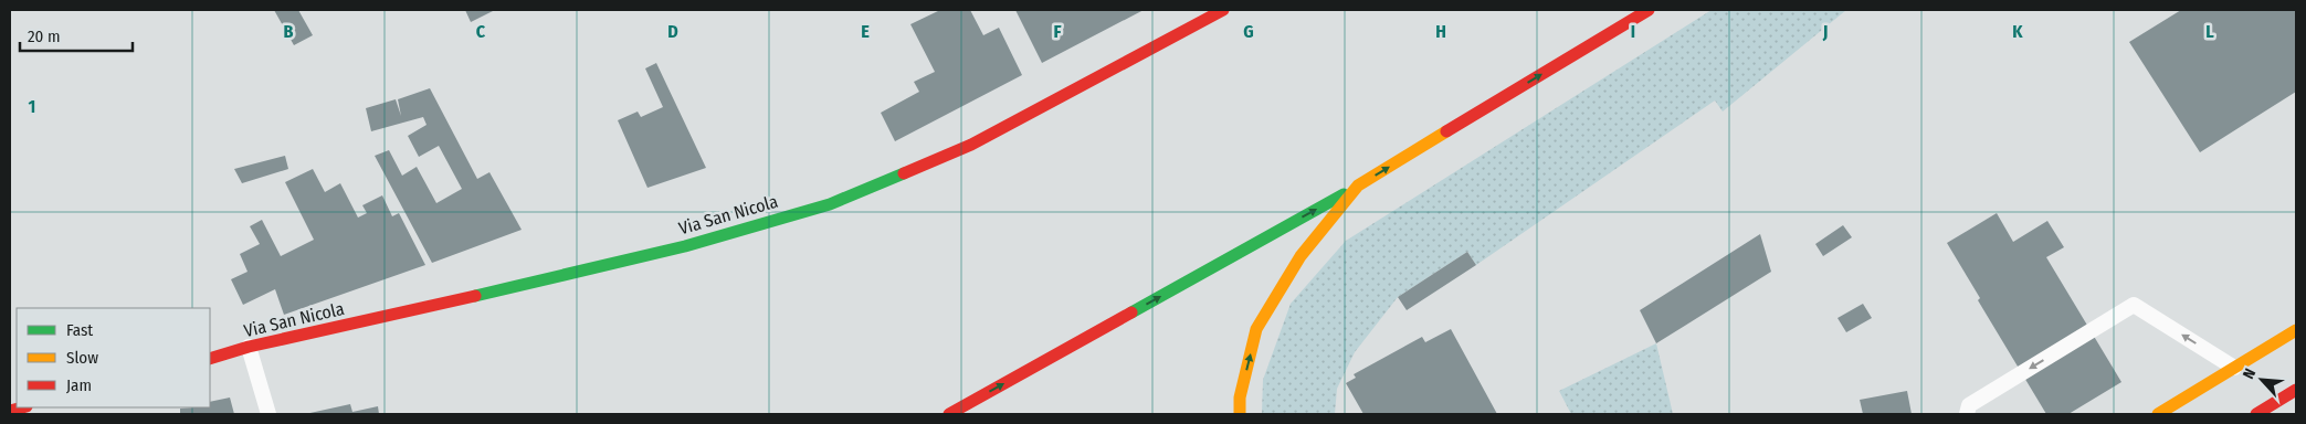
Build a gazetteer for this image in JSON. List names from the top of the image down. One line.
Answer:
{"streets":{"main road":["Via San Nicola"]},"legend":["Fast","Slow","Jam"],"scale_bar":"20 m","north":"top left","grid":{"columns":["B","C","D","E","F","G","H","I","J","K","L"],"rows":["1"]}}
